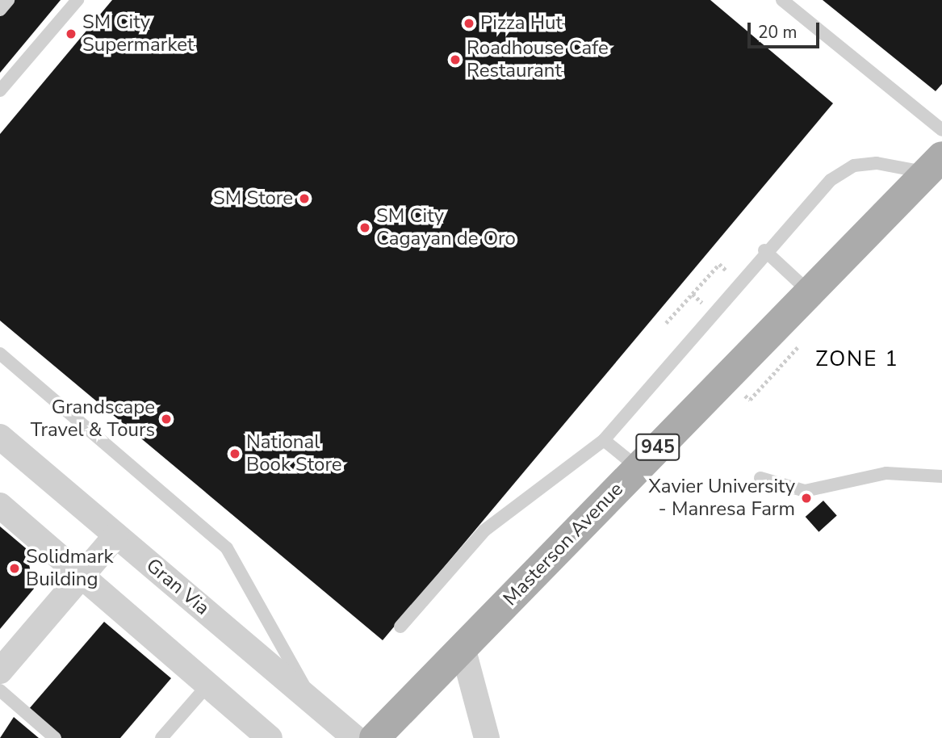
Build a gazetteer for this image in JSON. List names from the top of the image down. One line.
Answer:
{"streets":{"main road":["945","Masterson Avenue"],"street":["Gran Via"]},"districts":["ZONE 1"],"places":["Pizza Hut","SM City Supermarket","Roadhouse Cafe Restaurant","SM Store","SM City Cagayan de Oro","Grandscape Travel & Tours","National Book Store","Xavier University - Manresa Farm","Solidmark Building"],"scale_bar":"20 m"}
